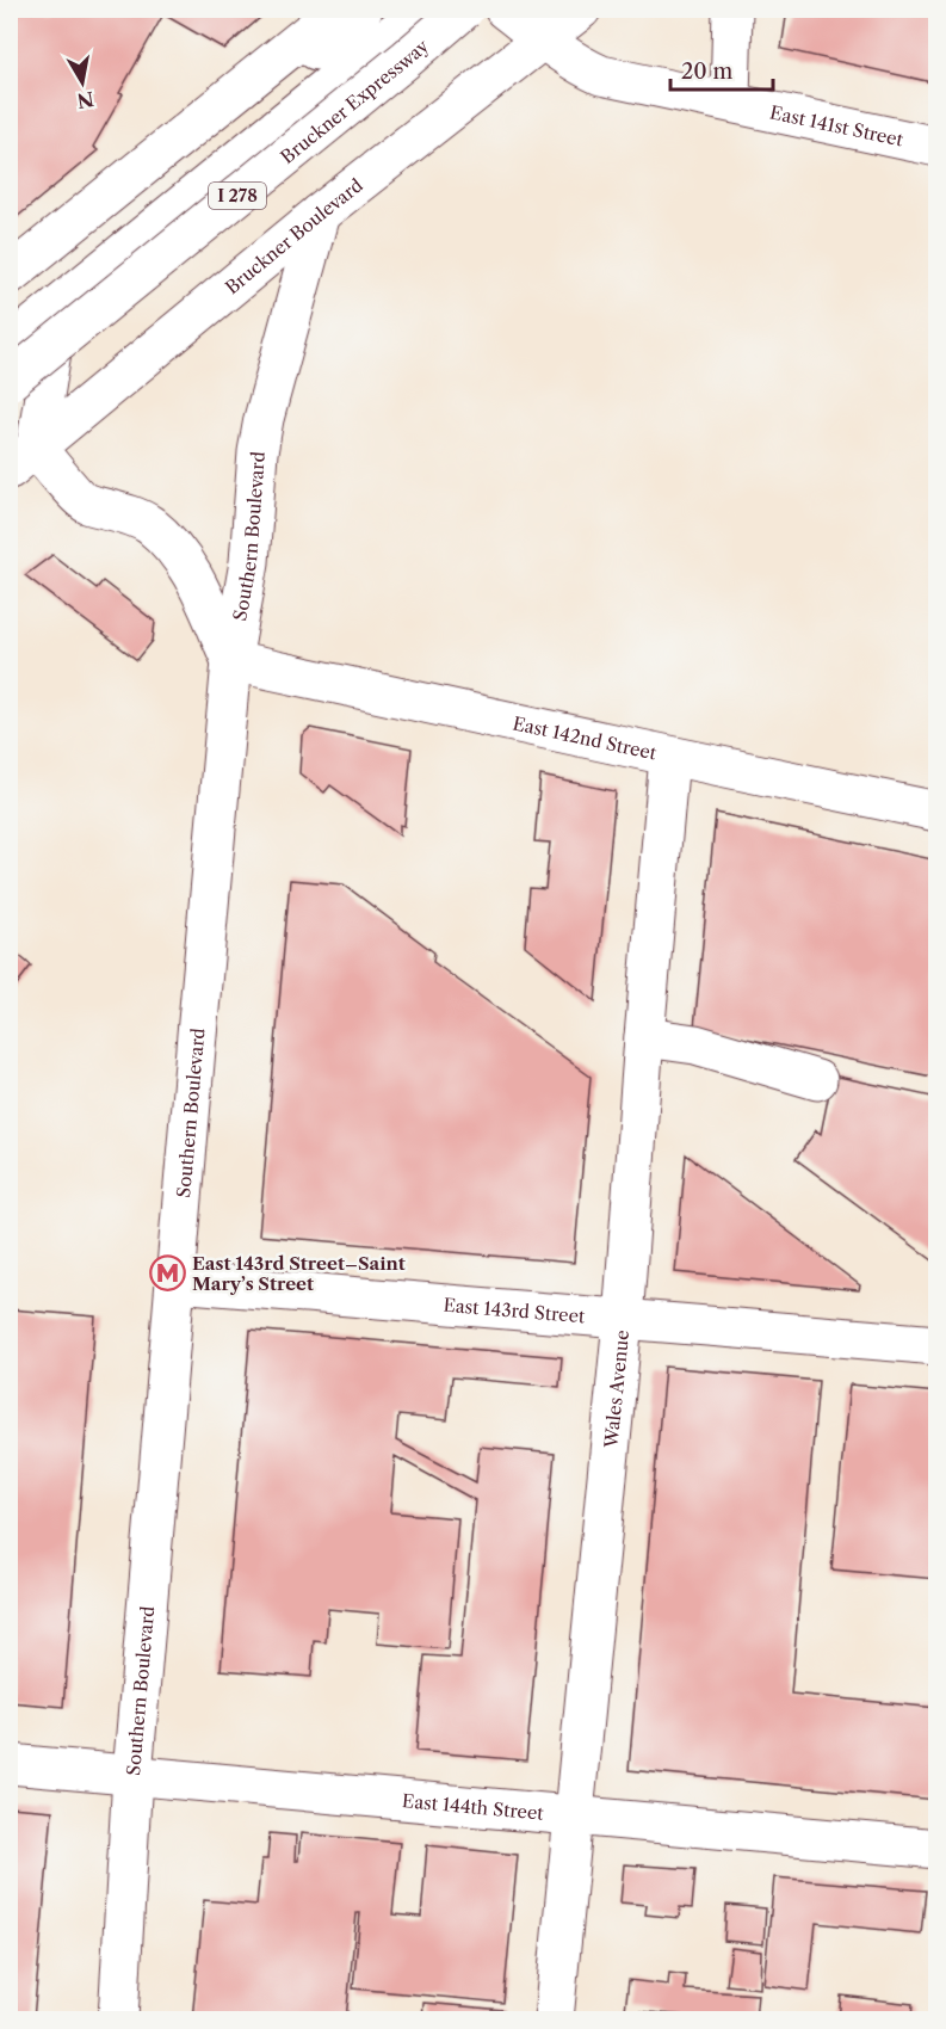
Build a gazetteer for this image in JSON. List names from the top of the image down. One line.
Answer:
{"streets":{"main road":["Bruckner Expressway","East 141st Street","I 278","Bruckner Boulevard","Southern Boulevard","East 142nd Street","East 143rd Street","Wales Avenue","East 144th Street"]},"crossings":[["East 141st Street","Bruckner Boulevard"],["Bruckner Boulevard","Southern Boulevard"],["Southern Boulevard","East 142nd Street"],["Southern Boulevard","East 143rd Street"],["Southern Boulevard","East 144th Street"],["East 142nd Street","Wales Avenue"],["East 143rd Street","Wales Avenue"],["Wales Avenue","East 144th Street"]],"places":{"metro station":["East 143rd Street–Saint Mary’s Street"]},"scale_bar":"20 m","north":"bottom"}
